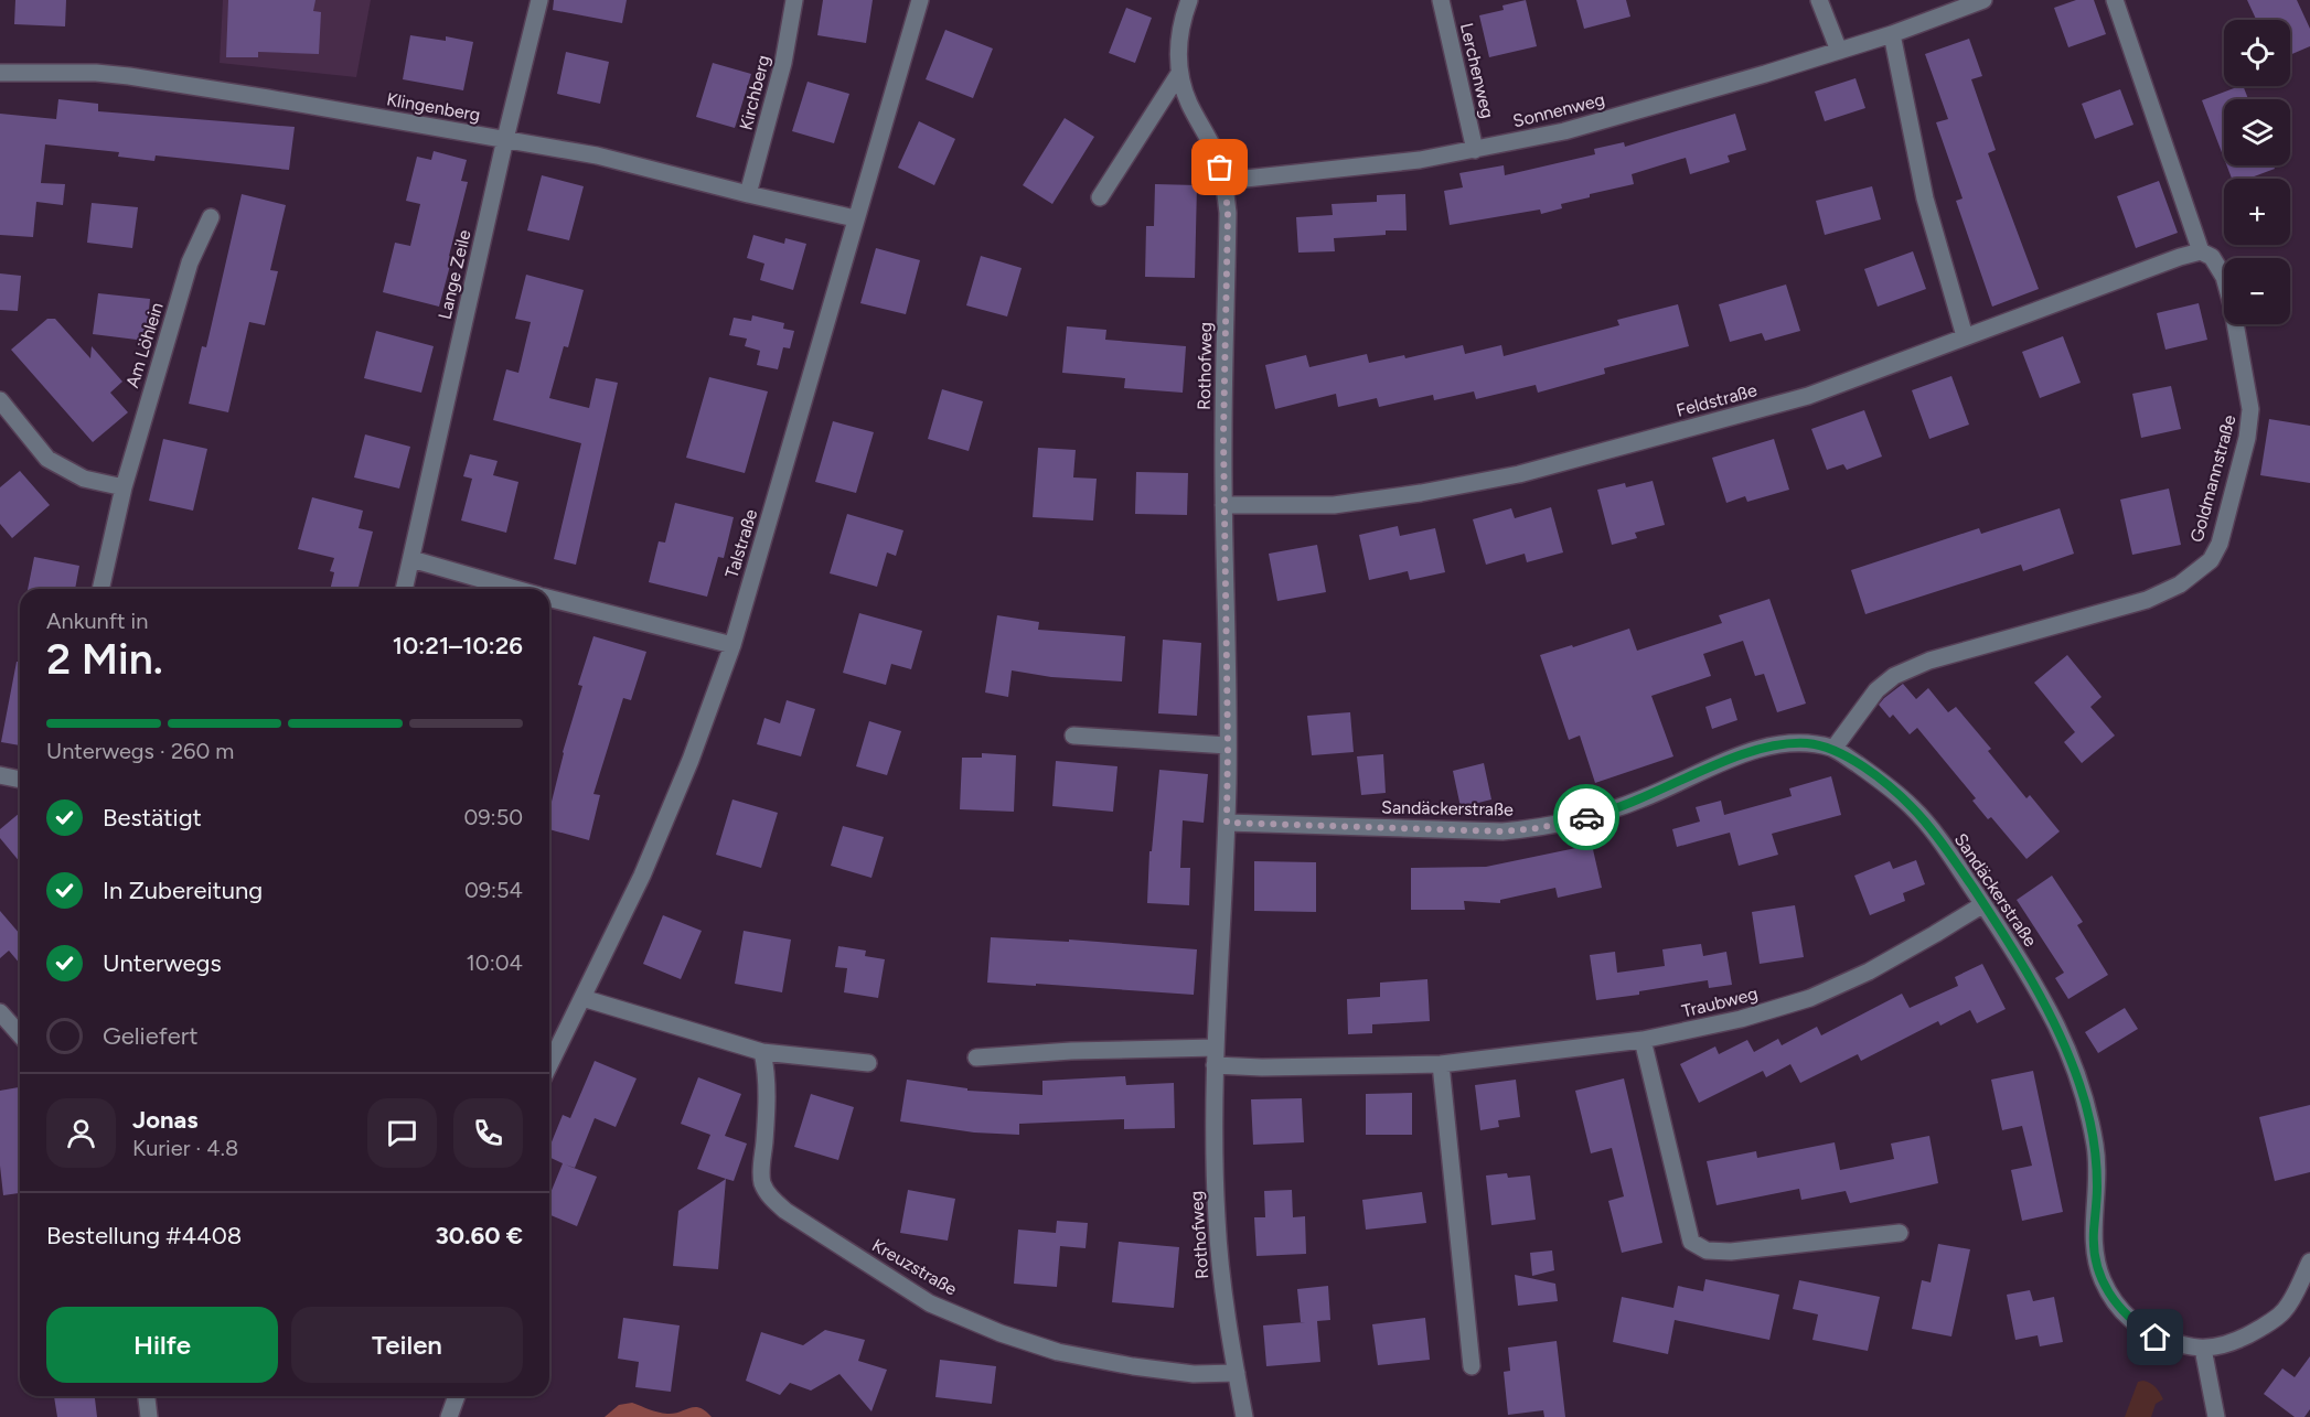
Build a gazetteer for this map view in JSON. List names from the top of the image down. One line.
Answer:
{"streets":{"street":["Lerchenweg","Kirchberg","Klingenberg","Sonnenweg","Lange Zeile","Am Löhlein","Rothofweg","Feldstraße","Goldmannstraße","Talstraße","Sandäckerstraße","Traubweg","Kreuzstraße"]},"crossings":[["Lerchenweg","Sonnenweg"],["Kirchberg","Klingenberg"],["Klingenberg","Lange Zeile"],["Klingenberg","Talstraße"],["Sonnenweg","Rothofweg"],["Rothofweg","Feldstraße"],["Rothofweg","Sandäckerstraße"],["Rothofweg","Traubweg"],["Rothofweg","Kreuzstraße"],["Feldstraße","Goldmannstraße"],["Goldmannstraße","Sandäckerstraße"],["Sandäckerstraße","Traubweg"]],"page":{"map_buttons":["+","−"],"heading":["2 Min.","Ankunft in","10:21–10:26"],"panel":["Jonas","Kurier · 4.8","Bestellung #4408","30.60 €"],"bar":"Unterwegs · 260 m","list":[["Bestätigt","09:50"],["In Zubereitung","09:54"],["Unterwegs","10:04"],"Geliefert"],"buttons":["Hilfe","Teilen"]}}
